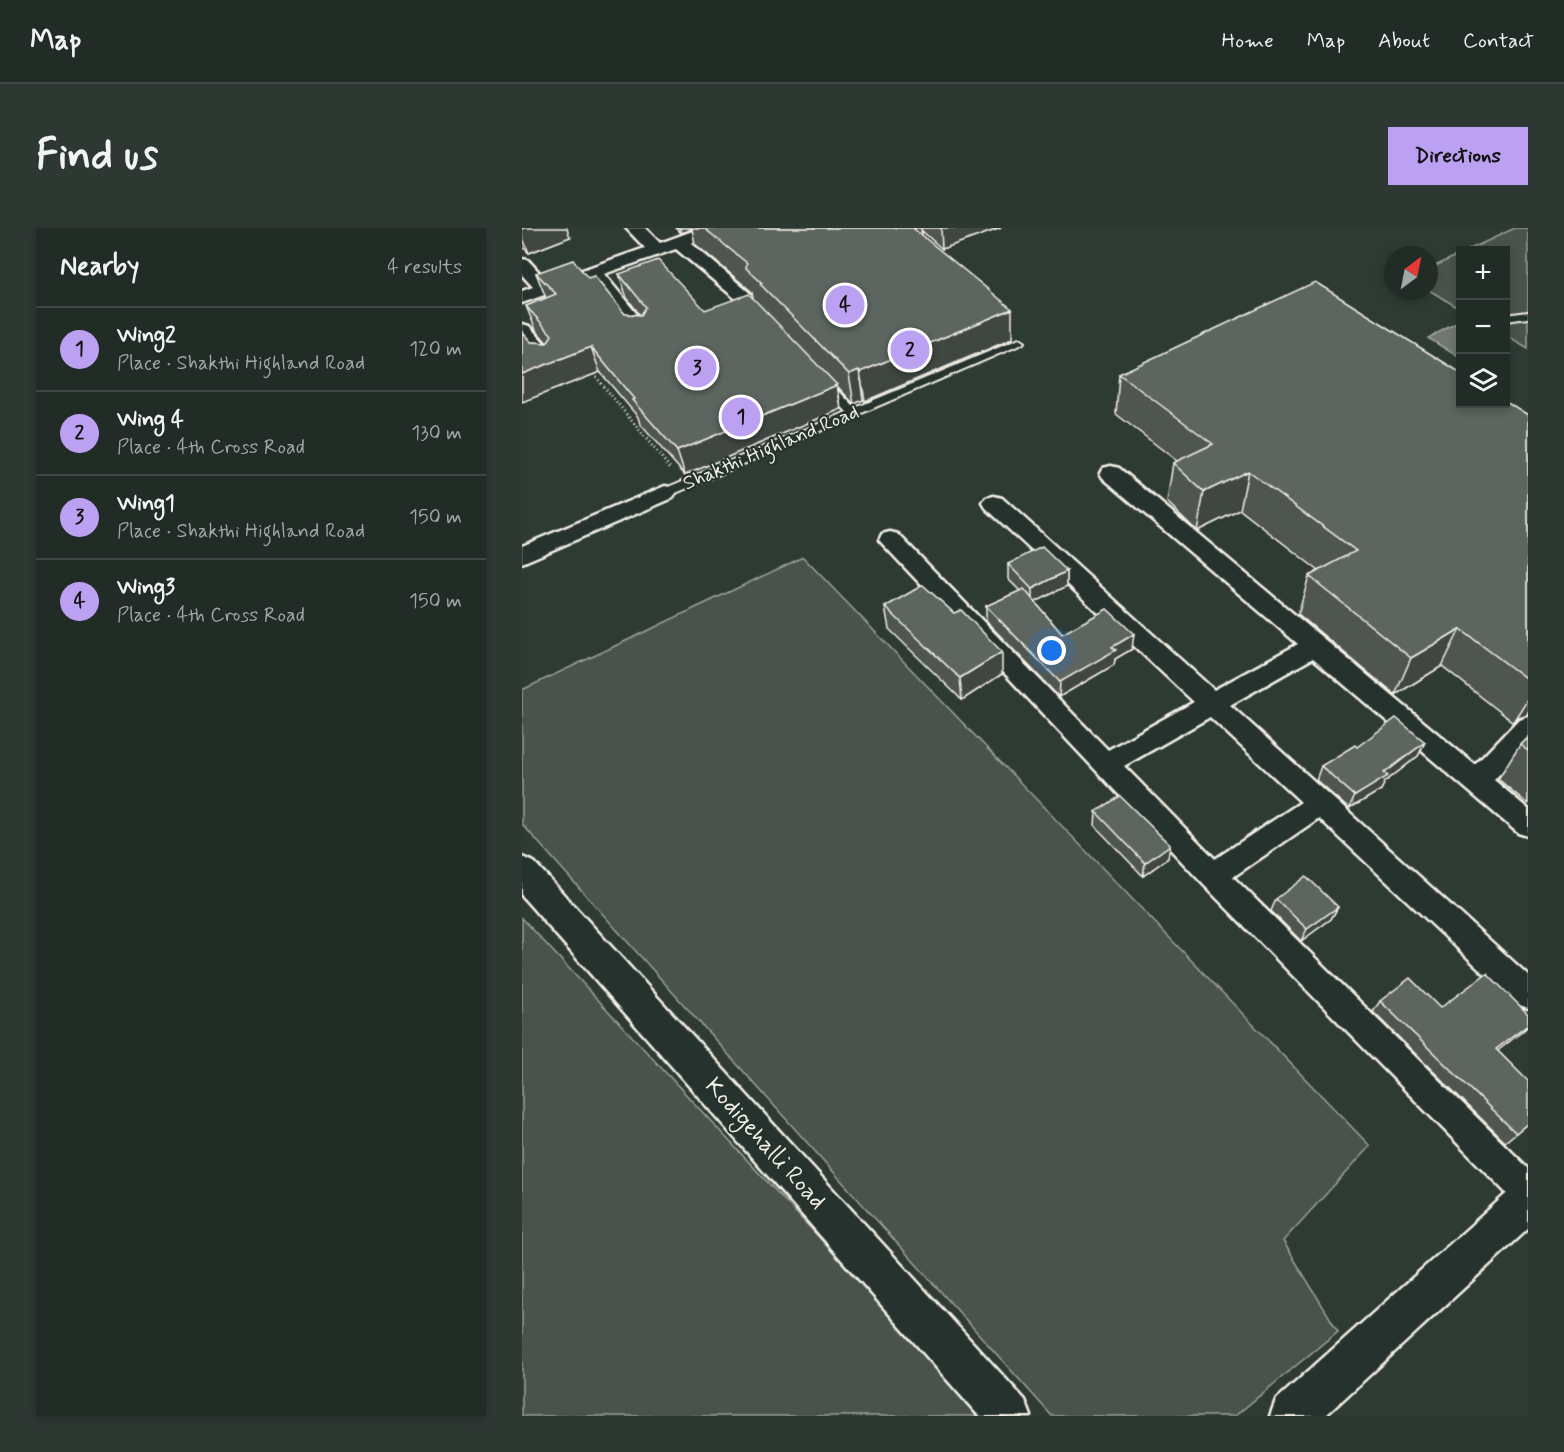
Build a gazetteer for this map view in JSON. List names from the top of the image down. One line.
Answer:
{"streets":{"street":["Shakthi Highland Road","Kodigehalli Road"]},"north":"top right","page":{"header":"Map","nav":["Home","Map","About","Contact"],"buttons":"Directions","title":"Find us","heading":["Nearby","4 results"],"map_buttons":["+","−"],"pins":["4","2","3","1"],"list":[{"mark":"1","name":"Wing2","note":"Place · Shakthi Highland Road","value":"120 m"},{"mark":"2","name":"Wing 4","note":"Place · 4th Cross Road","value":"130 m"},{"mark":"3","name":"Wing1","note":"Place · Shakthi Highland Road","value":"150 m"},{"mark":"4","name":"Wing3","note":"Place · 4th Cross Road","value":"150 m"}]}}
